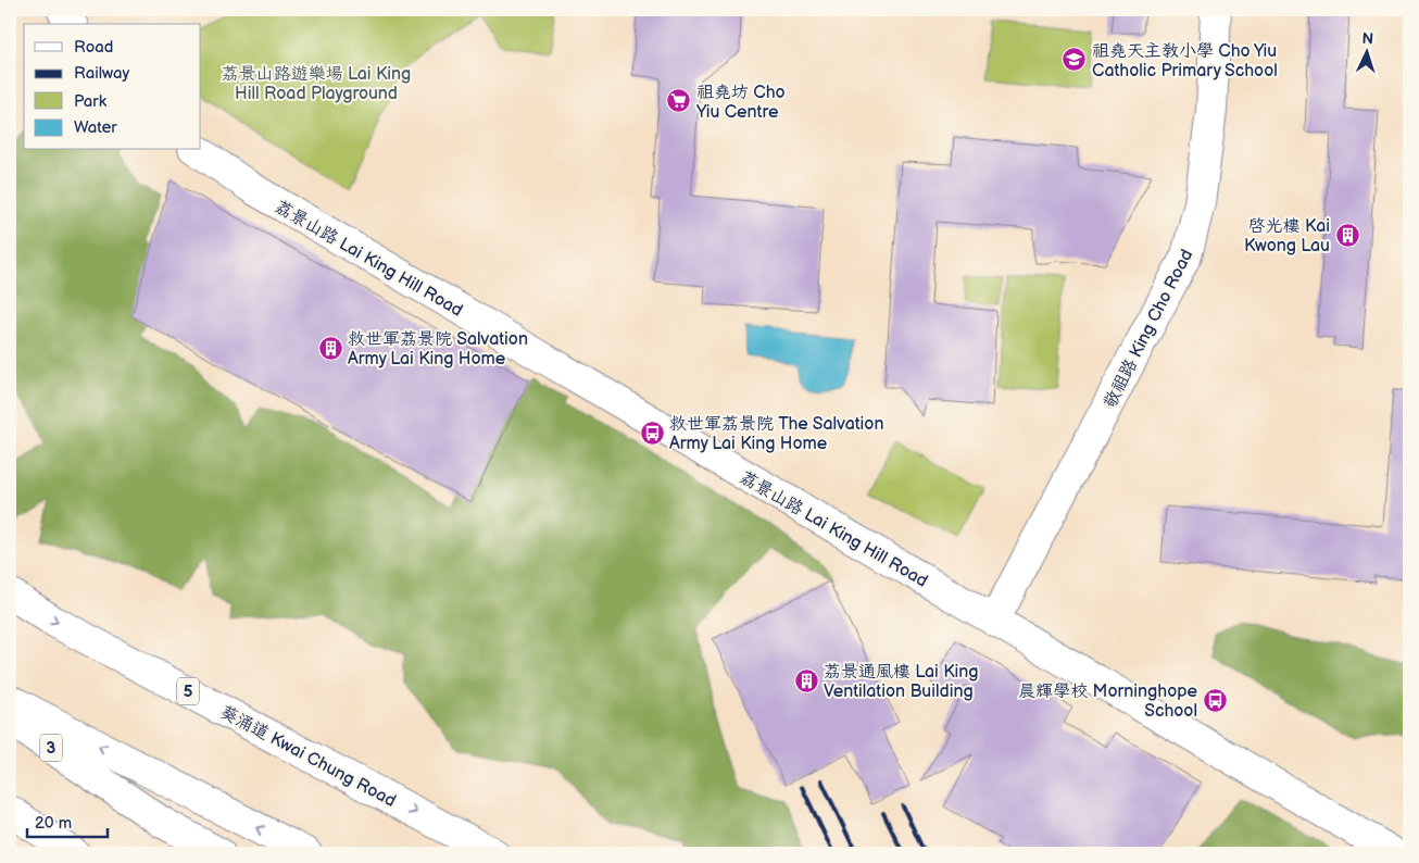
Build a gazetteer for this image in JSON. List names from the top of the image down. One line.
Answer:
{"streets":{"main road":["荔景山路 Lai King Hill Road","敬祖路 King Cho Road","5","3","葵涌道 Kwai Chung Road"]},"crossings":[["荔景山路 Lai King Hill Road","敬祖路 King Cho Road"]],"parks":["荔景山路遊樂場 Lai King Hill Road Playground"],"places":{"school or university":["祖堯天主教小學 Cho Yiu Catholic Primary School"],"supermarket":["祖堯坊 Cho Yiu Centre"],"building":["啓光樓 Kai Kwong Lau","救世軍荔景院 Salvation Army Lai King Home","荔景通風樓 Lai King Ventilation Building"],"bus stop":["救世軍荔景院 The Salvation Army Lai King Home","晨輝學校 Morninghope School"]},"legend":["Road","Railway","Park","Water"],"scale_bar":"20 m","north":"top"}
